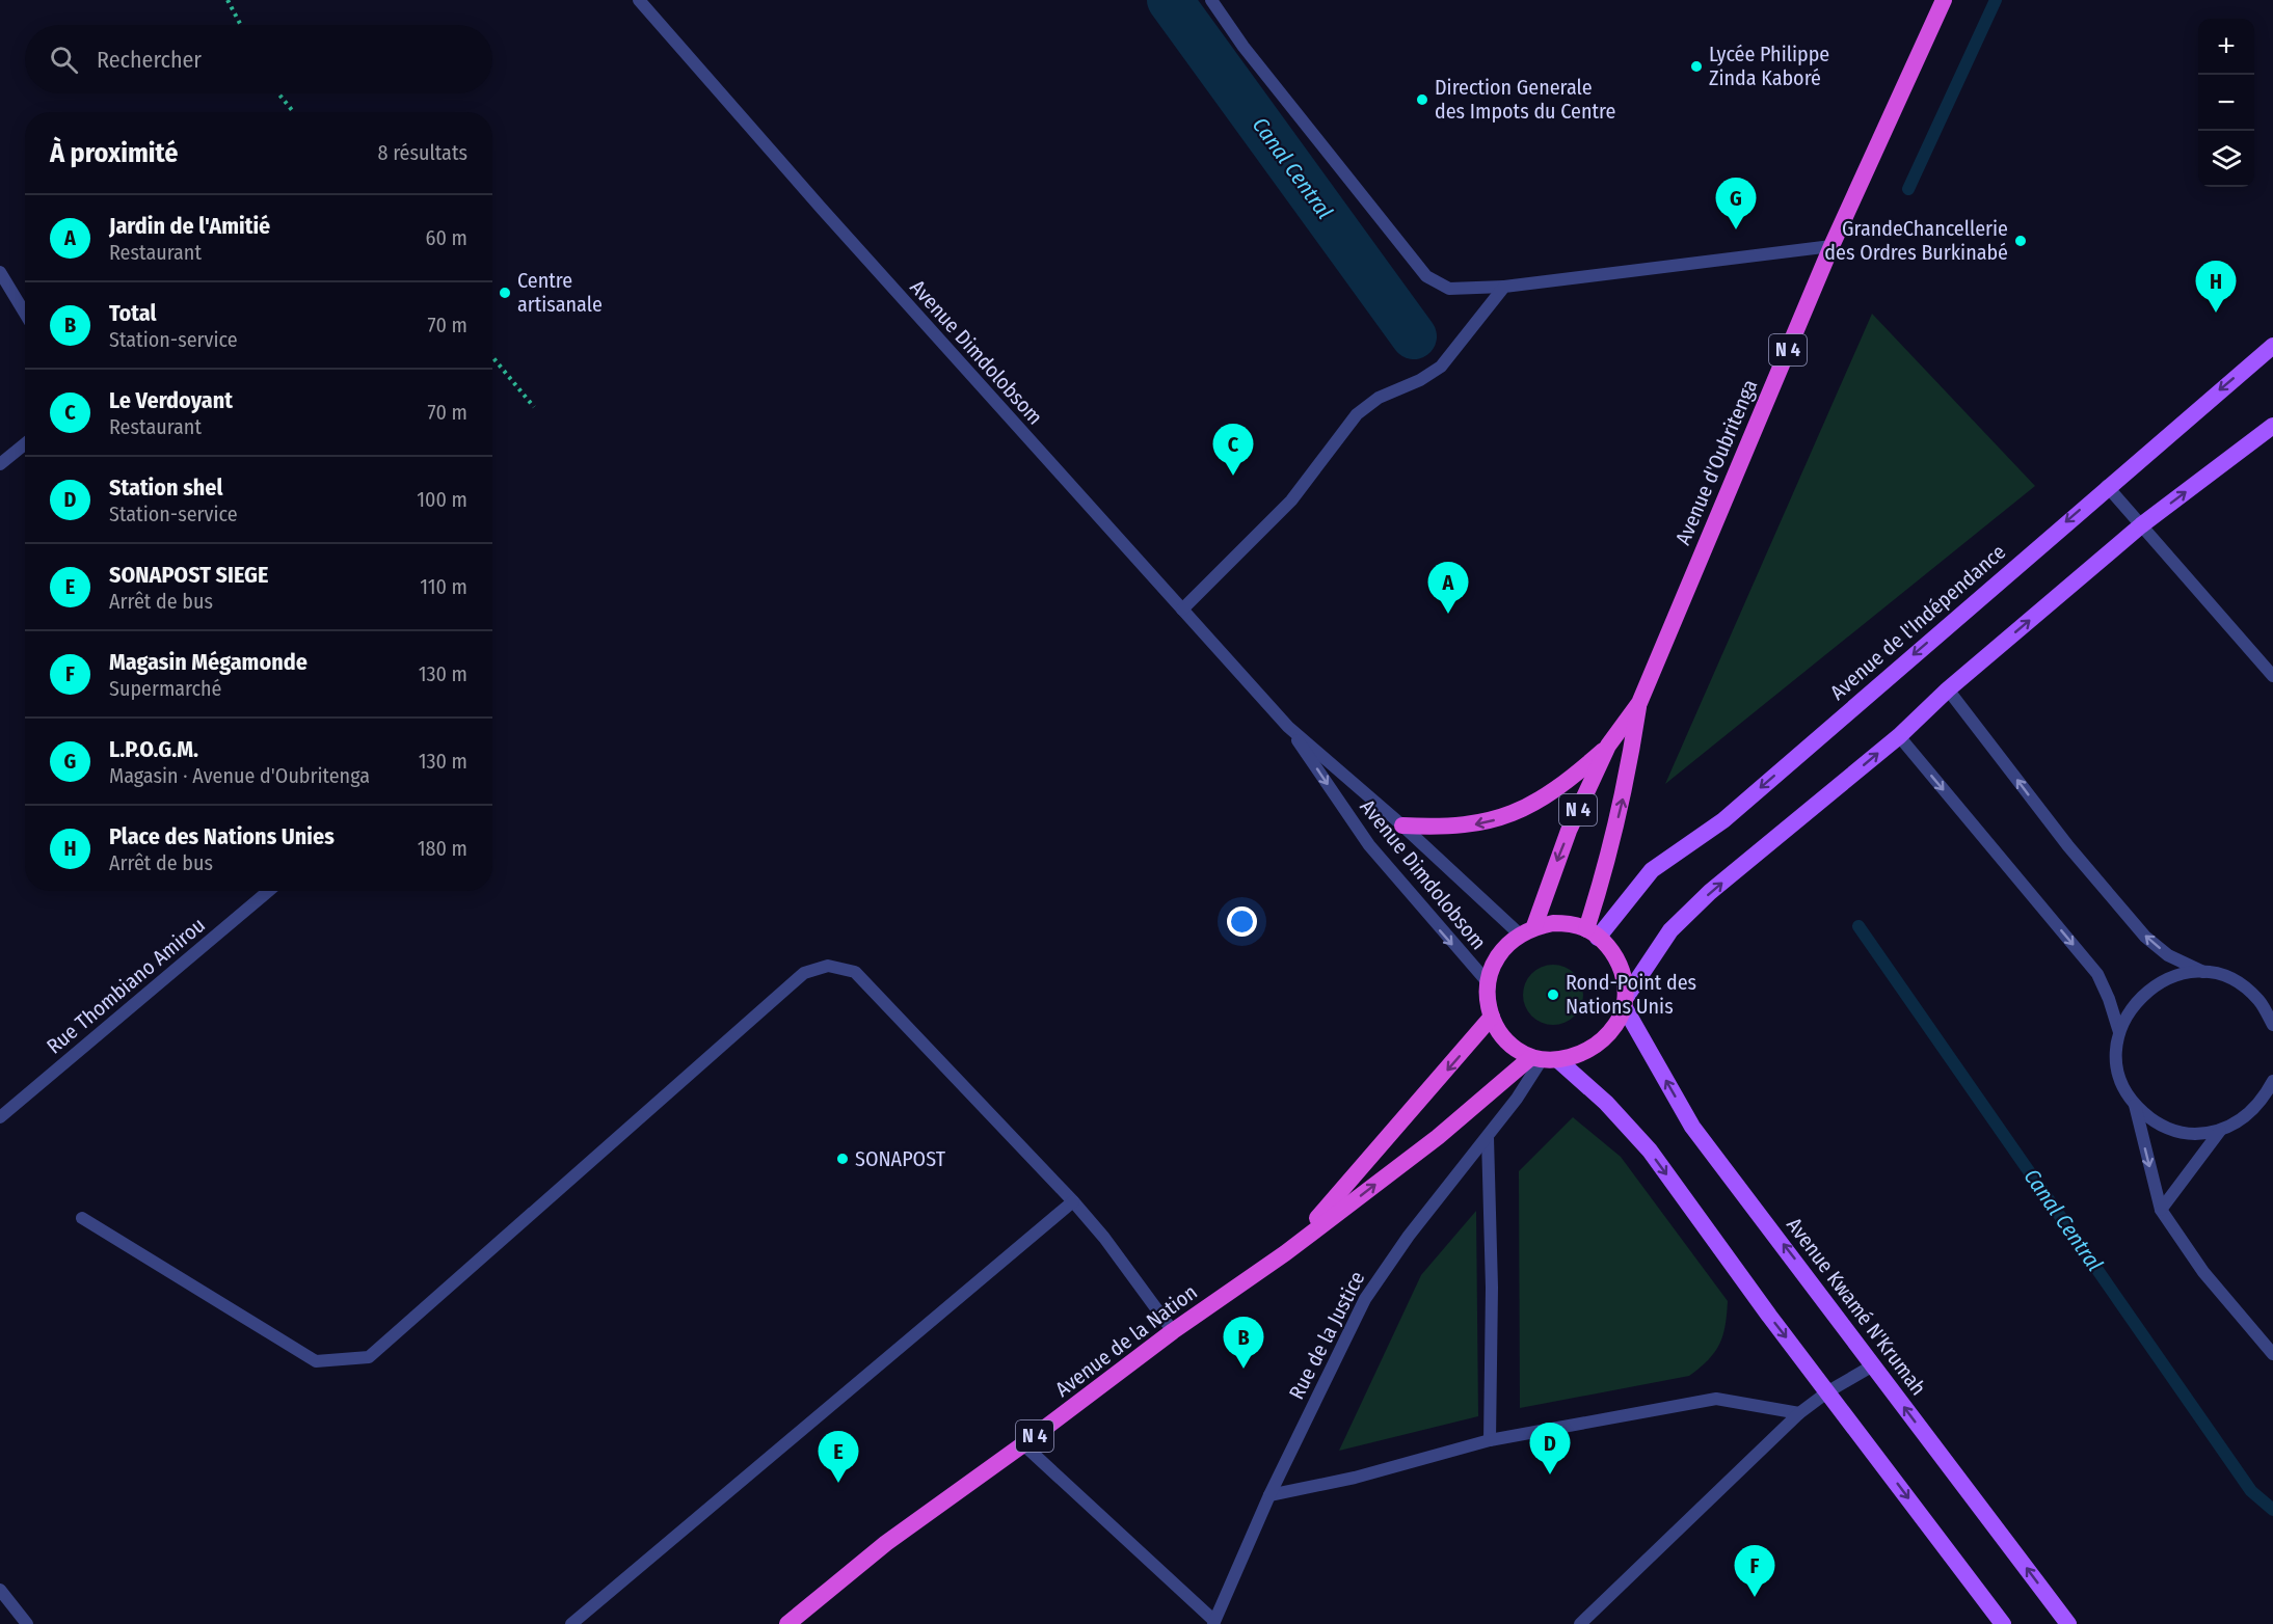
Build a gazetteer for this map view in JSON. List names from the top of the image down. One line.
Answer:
{"streets":{"highway":["N 4","Avenue d'Oubritenga","Avenue de la Nation"],"main road":["Avenue de l'Indépendance","Avenue Kwamé N'Krumah"],"street":["Avenue Dimdolobsom","Rue Thombiano Amirou","Rue de la Justice"]},"crossings":[["N 4","Avenue Dimdolobsom"],["N 4","Avenue d'Oubritenga"],["N 4","Avenue de l'Indépendance"],["N 4","Avenue Kwamé N'Krumah"],["N 4","Rue de la Justice"],["N 4","Avenue de la Nation"],["Avenue Dimdolobsom","Avenue d'Oubritenga"],["Avenue Dimdolobsom","Avenue de l'Indépendance"],["Avenue Dimdolobsom","Avenue Kwamé N'Krumah"],["Avenue Dimdolobsom","Rue de la Justice"],["Avenue Dimdolobsom","Avenue de la Nation"],["Avenue d'Oubritenga","Avenue de l'Indépendance"],["Avenue d'Oubritenga","Avenue Kwamé N'Krumah"],["Avenue d'Oubritenga","Rue de la Justice"],["Avenue d'Oubritenga","Avenue de la Nation"],["Avenue de l'Indépendance","Avenue Kwamé N'Krumah"],["Avenue de l'Indépendance","Rue de la Justice"],["Avenue de l'Indépendance","Avenue de la Nation"],["Avenue Kwamé N'Krumah","Rue de la Justice"],["Avenue Kwamé N'Krumah","Avenue de la Nation"],["Rue de la Justice","Avenue de la Nation"]],"water":["Canal Central"],"places":["Lycée Philippe Zinda Kaboré","Direction Generale des Impots du Centre","GrandeChancellerie des Ordres Burkinabé","Centre artisanale","Rond-Point des Nations Unis","SONAPOST"],"page":{"map_buttons":["+","−"],"search":"Rechercher","heading":["À proximité","8 résultats"],"pins":["G","H","C","A","B","D","E","F"],"list":[{"mark":"A","name":"Jardin de l'Amitié","note":"Restaurant","value":"60 m"},{"mark":"B","name":"Total","note":"Station-service","value":"70 m"},{"mark":"C","name":"Le Verdoyant","note":"Restaurant","value":"70 m"},{"mark":"D","name":"Station shel","note":"Station-service","value":"100 m"},{"mark":"E","name":"SONAPOST SIEGE","note":"Arrêt de bus","value":"110 m"},{"mark":"F","name":"Magasin Mégamonde","note":"Supermarché","value":"130 m"},{"mark":"G","name":"L.P.O.G.M.","note":"Magasin · Avenue d'Oubritenga","value":"130 m"},{"mark":"H","name":"Place des Nations Unies","note":"Arrêt de bus","value":"180 m"}]}}
